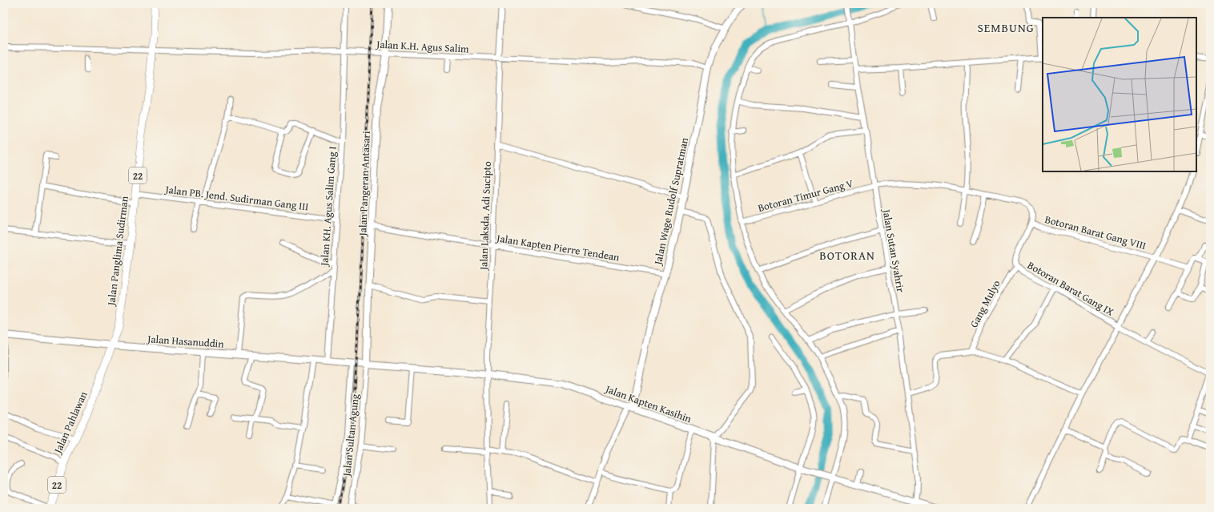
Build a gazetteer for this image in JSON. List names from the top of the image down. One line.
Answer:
{"streets":{"highway":["22","Jalan Panglima Sudirman","Jalan Pahlawan"],"main road":["Jalan Pangeran Antasari","Jalan Wage Rudolf Supratman","Jalan Hasanuddin","Jalan Kapten Kasihin"],"street":["Jalan K.H. Agus Salim","Botoran Timur Gang V","Jalan PB. Jend. Sudirman Gang III","Jalan KH. Agus Salim Gang I","Jalan Laksda. Adi Sucipto","Botoran Barat Gang VIII","Jalan Kapten Pierre Tendean","Jalan Sutan Syahrir","Botoran Barat Gang IX","Gang Mulyo","Jalan Sultan Agung"]},"crossings":[["Jalan K.H. Agus Salim","Jalan Pangeran Antasari"],["Jalan K.H. Agus Salim","Jalan Wage Rudolf Supratman"],["Jalan K.H. Agus Salim","Jalan KH. Agus Salim Gang I"],["Jalan K.H. Agus Salim","Jalan Laksda. Adi Sucipto"],["Jalan K.H. Agus Salim","Jalan Panglima Sudirman"],["Jalan Pangeran Antasari","Jalan Kapten Pierre Tendean"],["Jalan Pangeran Antasari","Jalan Hasanuddin"],["Jalan Pangeran Antasari","Jalan Kapten Kasihin"],["Jalan Pangeran Antasari","Jalan Sultan Agung"],["Botoran Timur Gang V","Botoran Barat Gang VIII"],["Botoran Timur Gang V","Jalan Sutan Syahrir"],["Jalan PB. Jend. Sudirman Gang III","Jalan KH. Agus Salim Gang I"],["Jalan PB. Jend. Sudirman Gang III","Jalan Panglima Sudirman"],["Jalan Wage Rudolf Supratman","Jalan Kapten Pierre Tendean"],["Jalan Wage Rudolf Supratman","Jalan Kapten Kasihin"],["Jalan KH. Agus Salim Gang I","Jalan Hasanuddin"],["Jalan Laksda. Adi Sucipto","Jalan Kapten Pierre Tendean"],["Jalan Laksda. Adi Sucipto","Jalan Kapten Kasihin"],["Jalan Panglima Sudirman","Jalan Hasanuddin"],["Jalan Panglima Sudirman","Jalan Pahlawan"],["Jalan Sutan Syahrir","Jalan Kapten Kasihin"],["Botoran Barat Gang IX","Gang Mulyo"],["Jalan Hasanuddin","Jalan Kapten Kasihin"],["Jalan Hasanuddin","Jalan Pahlawan"],["Jalan Hasanuddin","Jalan Sultan Agung"],["Jalan Kapten Kasihin","Jalan Sultan Agung"]],"districts":["SEMBUNG","BOTORAN"]}
